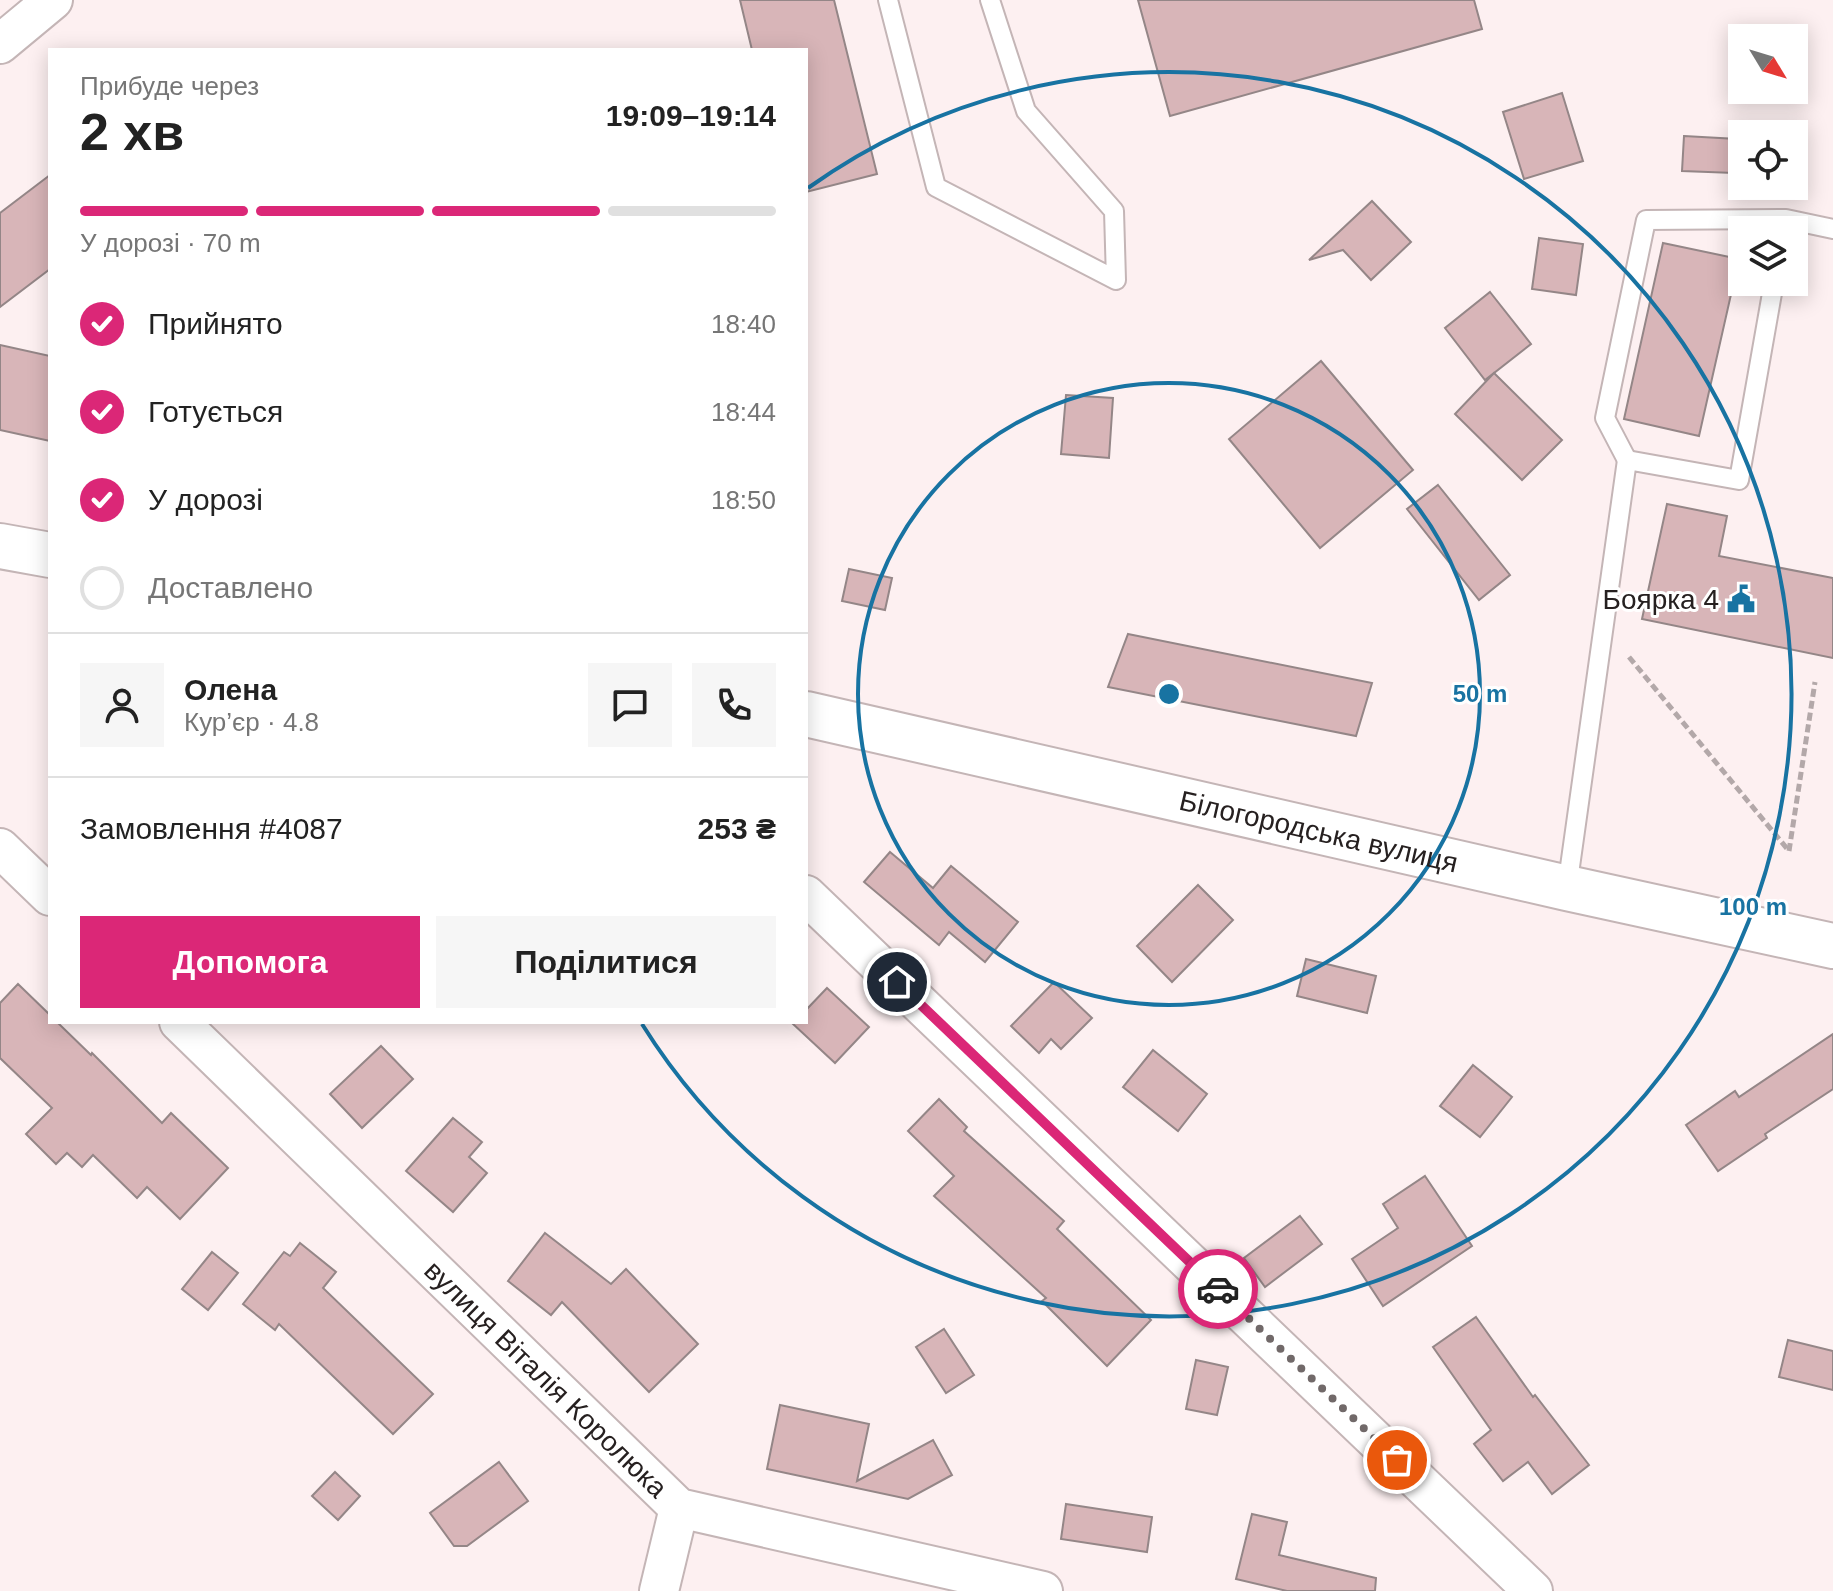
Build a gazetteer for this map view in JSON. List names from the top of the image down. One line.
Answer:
{"streets":{"street":["Білогородська вулиця","вулиця Віталія Королюка"]},"places":{"public building":["Боярка 4"]},"north":"bottom right","page":{"heading":["2 хв","Прибуде через","19:09–19:14"],"panel":["Олена","Кур’єр · 4.8","Замовлення #4087","253 ₴"],"bar":"У дорозі · 70 m","list":[["Прийнято","18:40"],["Готується","18:44"],["У дорозі","18:50"],"Доставлено"],"buttons":["Допомога","Поділитися"]},"rings":["50 m","100 m"]}
